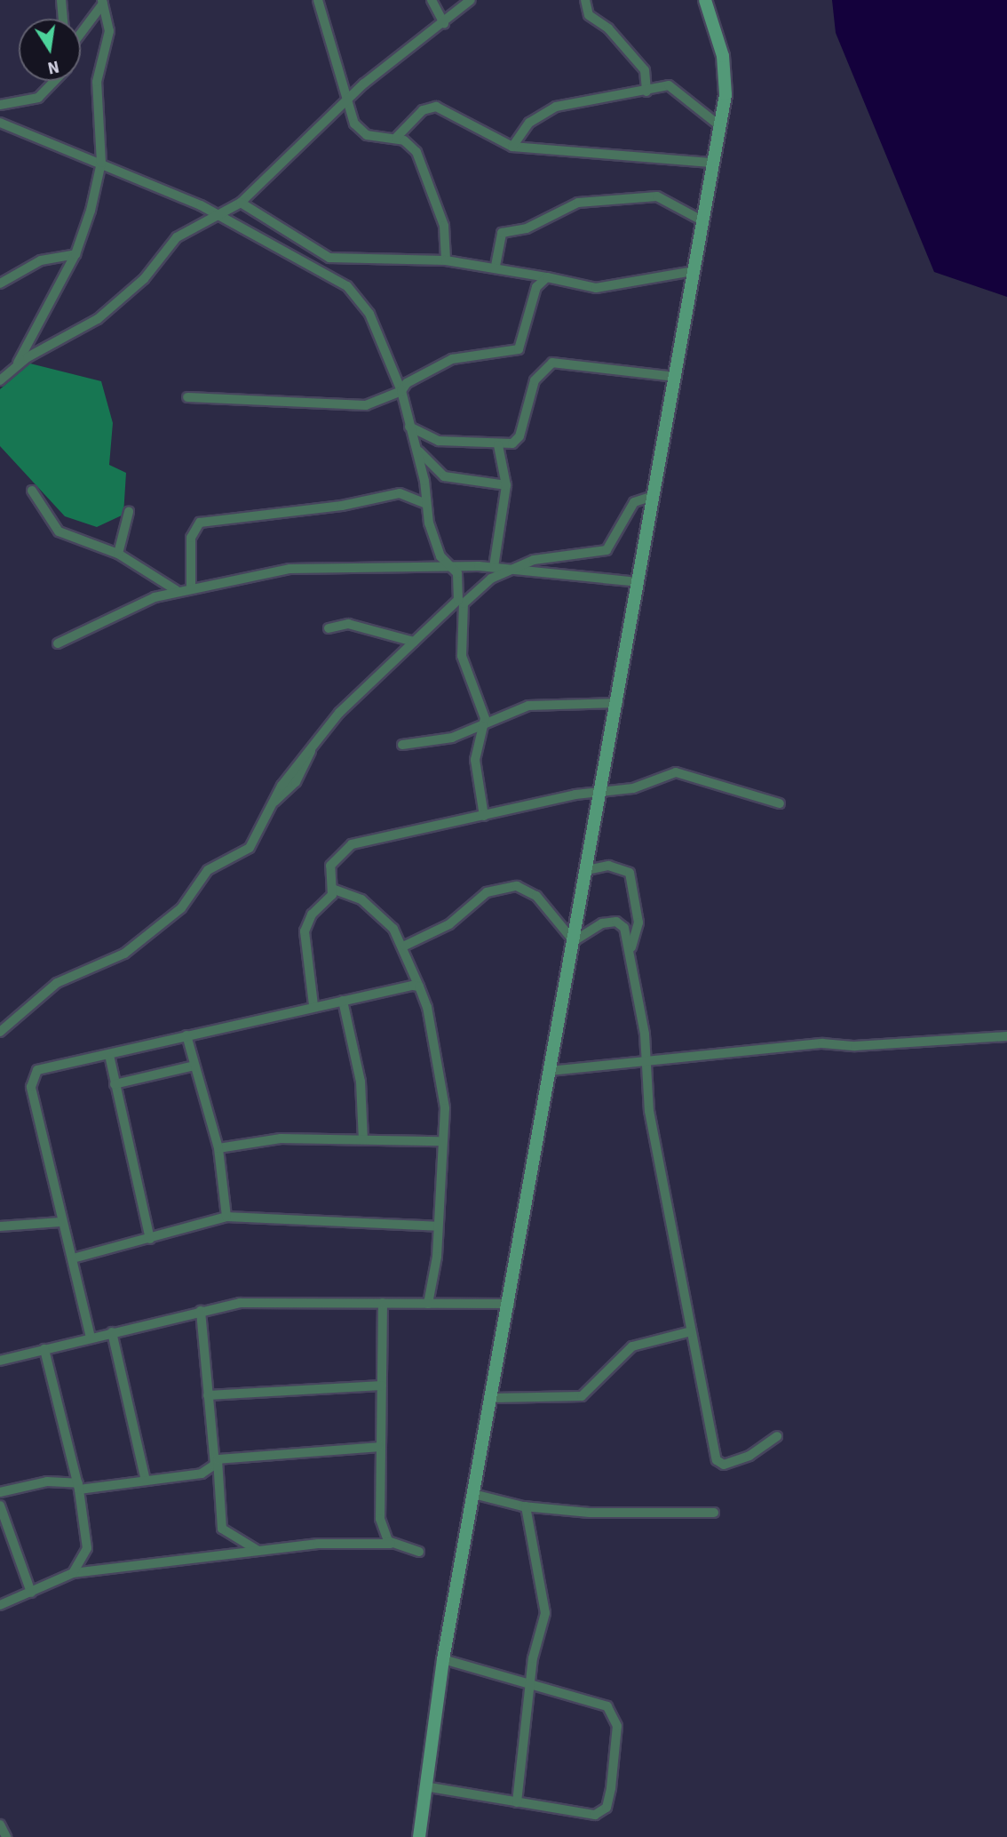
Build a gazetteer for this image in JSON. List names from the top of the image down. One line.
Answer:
{"north":"bottom"}
